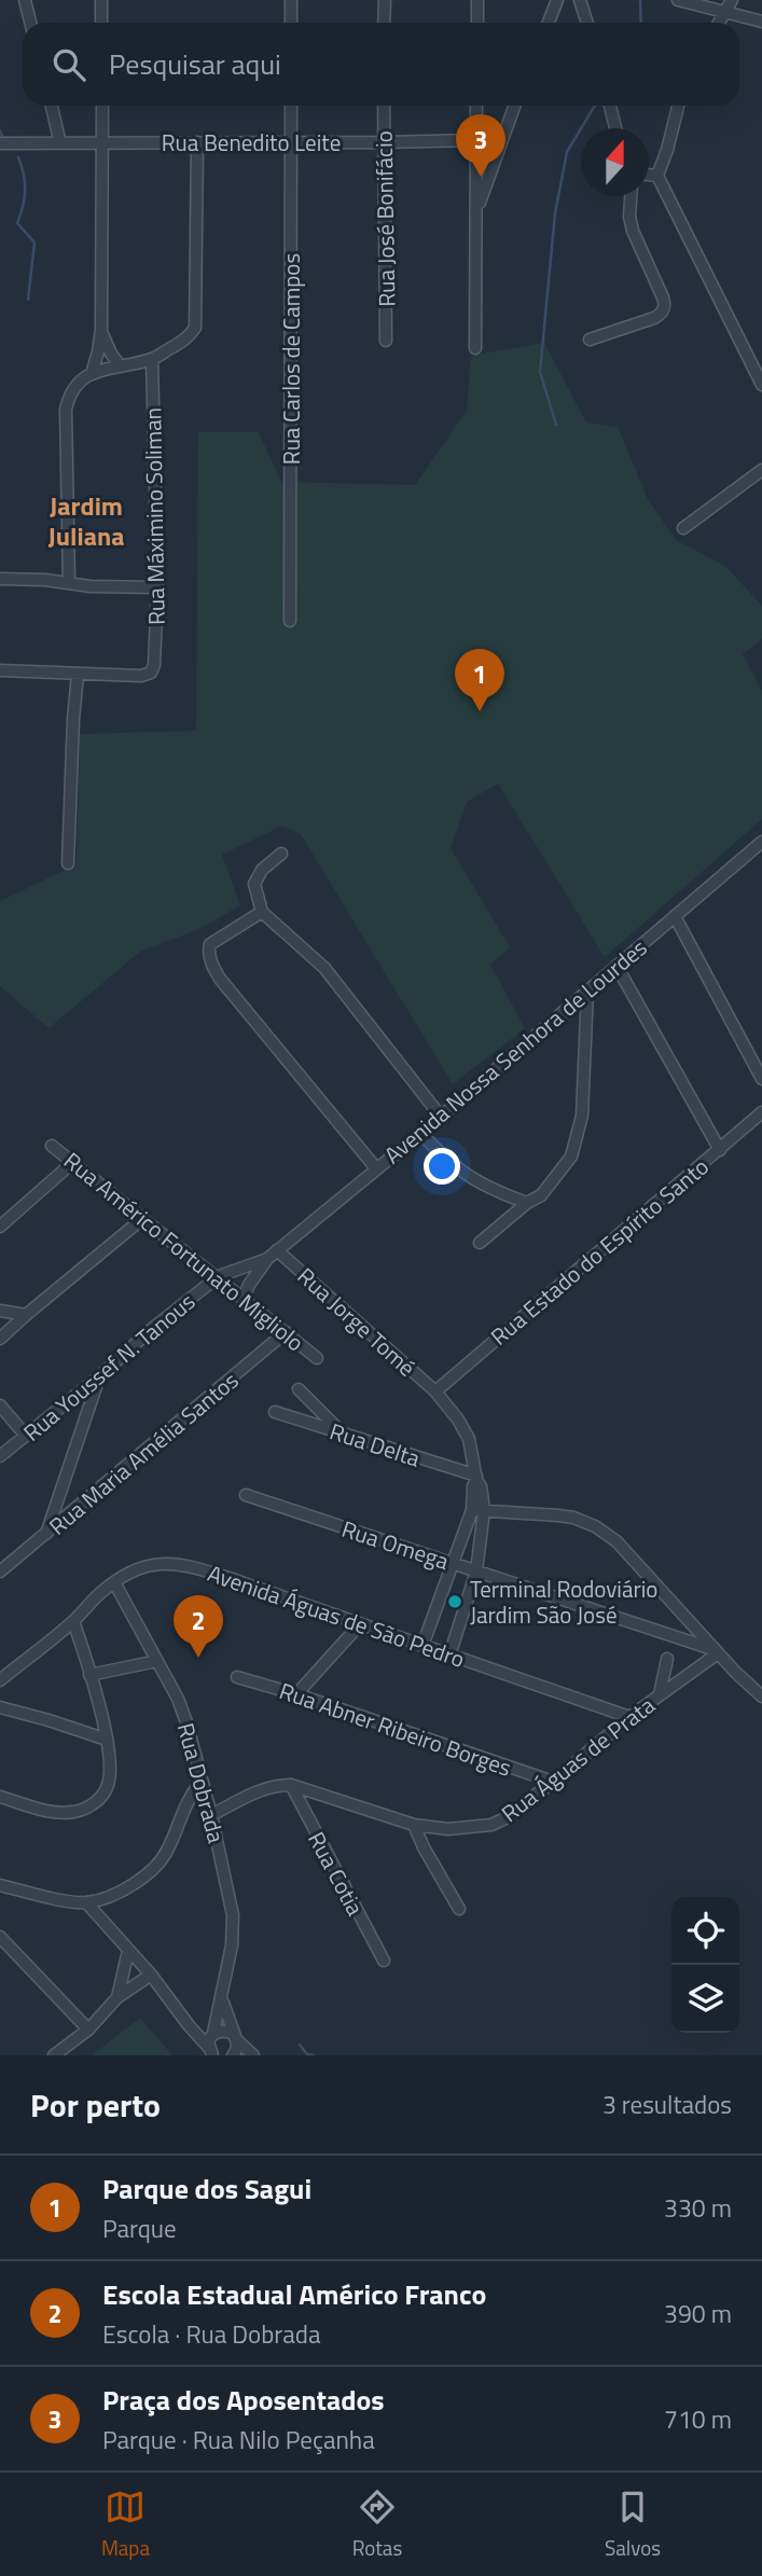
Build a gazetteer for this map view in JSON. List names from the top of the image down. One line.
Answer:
{"streets":{"street":["Rua Benedito Leite","Rua José Bonifácio","Rua Carlos de Campos","Rua Máximino Soliman","Avenida Nossa Senhora de Lourdes","Rua Américo Fortunato Migliolo","Rua Estado do Espírito Santo","Rua Jorge Tomé","Rua Youssef N. Tanous","Rua Delta","Rua Maria Amélia Santos","Rua Omega","Avenida Águas de São Pedro","Rua Abner Ribeiro Borges","Rua Águas de Prata","Rua Dobrada","Rua Cotia"]},"crossings":[["Rua Benedito Leite","Rua José Bonifácio"],["Rua Benedito Leite","Rua Carlos de Campos"],["Avenida Nossa Senhora de Lourdes","Rua Jorge Tomé"],["Avenida Nossa Senhora de Lourdes","Rua Youssef N. Tanous"],["Rua Américo Fortunato Migliolo","Rua Youssef N. Tanous"],["Rua Américo Fortunato Migliolo","Rua Maria Amélia Santos"],["Rua Estado do Espírito Santo","Rua Jorge Tomé"],["Rua Jorge Tomé","Rua Delta"],["Rua Omega","Rua Águas de Prata"],["Avenida Águas de São Pedro","Rua Águas de Prata"],["Avenida Águas de São Pedro","Rua Dobrada"],["Rua Abner Ribeiro Borges","Rua Águas de Prata"],["Rua Águas de Prata","Rua Dobrada"],["Rua Águas de Prata","Rua Cotia"]],"districts":["Jardim Juliana"],"places":["Terminal Rodoviário Jardim São José"],"north":"top","page":{"search":"Pesquisar aqui","pins":["3","1","2"],"heading":["Por perto","3 resultados"],"list":[{"mark":"1","name":"Parque dos Sagui","note":"Parque","value":"330 m"},{"mark":"2","name":"Escola Estadual Américo Franco","note":"Escola · Rua Dobrada","value":"390 m"},{"mark":"3","name":"Praça dos Aposentados","note":"Parque · Rua Nilo Peçanha","value":"710 m"}],"nav":["Mapa","Rotas","Salvos"]}}
